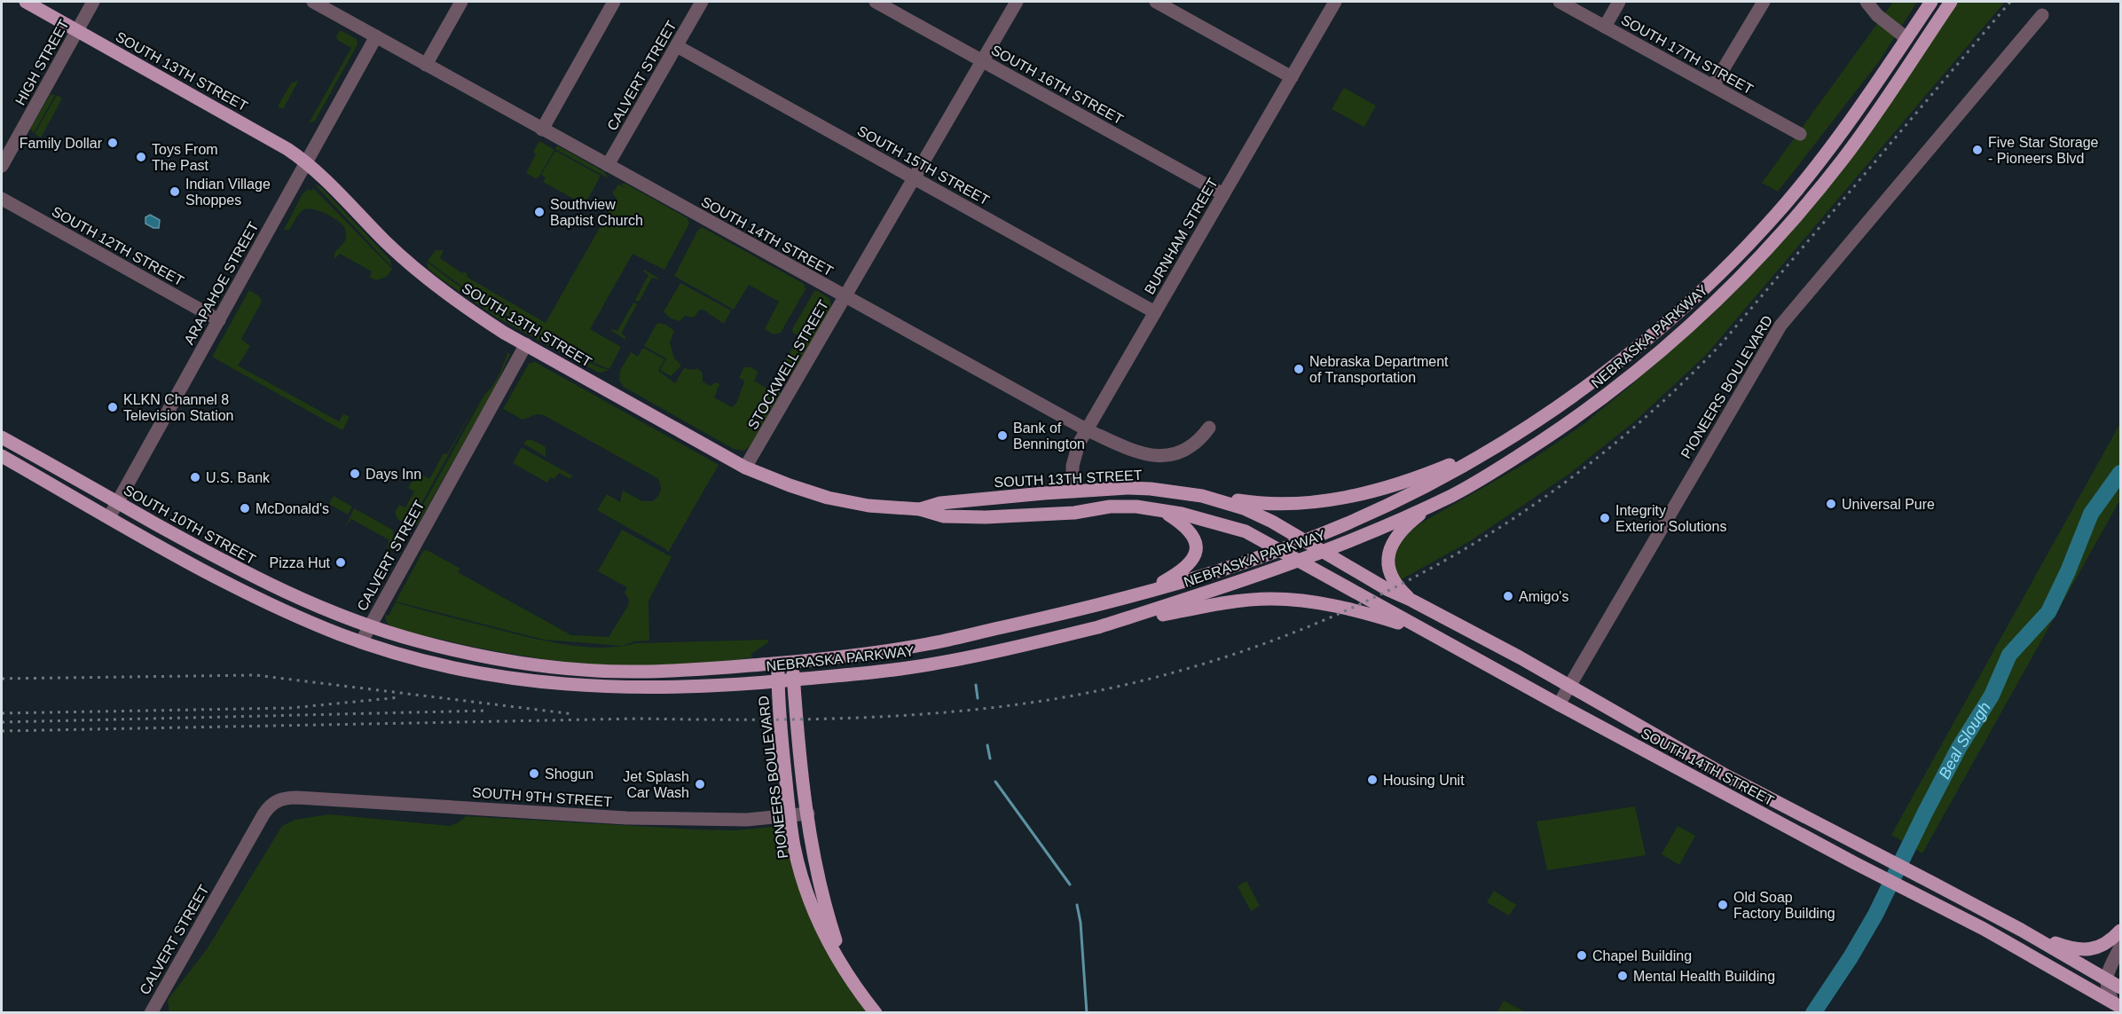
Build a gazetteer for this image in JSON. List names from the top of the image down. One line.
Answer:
{"streets":{"main road":["SOUTH 13TH STREET","SOUTH 14TH STREET","NEBRASKA PARKWAY","PIONEERS BOULEVARD","SOUTH 10TH STREET"],"street":["SOUTH 17TH STREET","HIGH STREET","CALVERT STREET","SOUTH 16TH STREET","SOUTH 15TH STREET","BURNHAM STREET","SOUTH 12TH STREET","ARAPAHOE STREET","STOCKWELL STREET","SOUTH 9TH STREET"]},"crossings":[["HIGH STREET","SOUTH 13TH STREET"],["SOUTH 13TH STREET","CALVERT STREET"],["SOUTH 13TH STREET","SOUTH 14TH STREET"],["SOUTH 13TH STREET","BURNHAM STREET"],["SOUTH 13TH STREET","ARAPAHOE STREET"],["SOUTH 13TH STREET","NEBRASKA PARKWAY"],["SOUTH 13TH STREET","STOCKWELL STREET"],["CALVERT STREET","SOUTH 15TH STREET"],["CALVERT STREET","SOUTH 14TH STREET"],["CALVERT STREET","NEBRASKA PARKWAY"],["CALVERT STREET","SOUTH 10TH STREET"],["CALVERT STREET","SOUTH 9TH STREET"],["SOUTH 16TH STREET","BURNHAM STREET"],["SOUTH 16TH STREET","STOCKWELL STREET"],["SOUTH 15TH STREET","BURNHAM STREET"],["SOUTH 15TH STREET","STOCKWELL STREET"],["SOUTH 14TH STREET","BURNHAM STREET"],["SOUTH 14TH STREET","ARAPAHOE STREET"],["SOUTH 14TH STREET","NEBRASKA PARKWAY"],["SOUTH 14TH STREET","STOCKWELL STREET"],["SOUTH 14TH STREET","PIONEERS BOULEVARD"],["SOUTH 12TH STREET","ARAPAHOE STREET"],["ARAPAHOE STREET","SOUTH 10TH STREET"],["NEBRASKA PARKWAY","PIONEERS BOULEVARD"],["NEBRASKA PARKWAY","SOUTH 10TH STREET"],["PIONEERS BOULEVARD","SOUTH 9TH STREET"]],"water":["Beal Slough"],"places":["Family Dollar","Five Star Storage - Pioneers Blvd","Toys From The Past","Indian Village Shoppes","Southview Baptist Church","Nebraska Department of Transportation","KLKN Channel 8 Television Station","Bank of Bennington","Days Inn","U.S. Bank","Universal Pure","McDonald's","Integrity Exterior Solutions","Pizza Hut","Amigo's","Shogun","Housing Unit","Jet Splash Car Wash","Old Soap Factory Building","Chapel Building","Mental Health Building"]}
